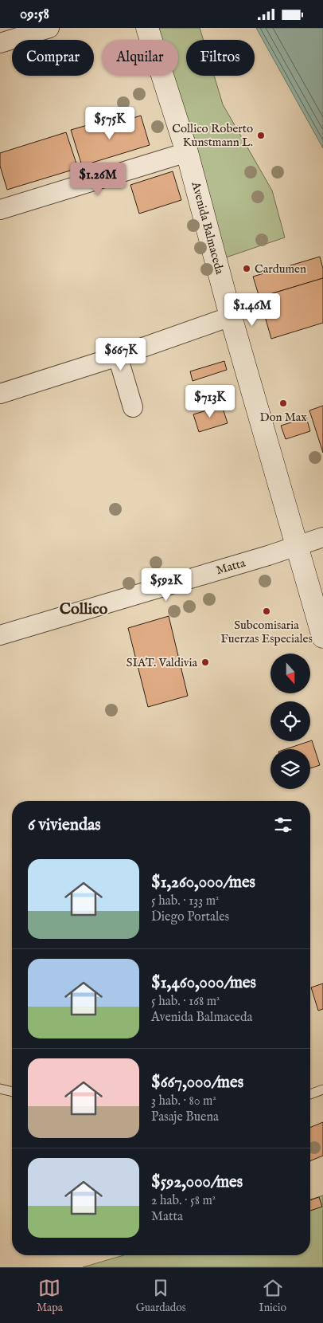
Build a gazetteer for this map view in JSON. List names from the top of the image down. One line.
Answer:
{"streets":{"main road":["Avenida Balmaceda"],"street":["Matta"]},"crossings":[["Avenida Balmaceda","Matta"]],"districts":["Collico"],"places":["Collico Roberto Kunstmann L.","Cardumen","Don Max","Subcomisaria Fuerzas Especiales","SIAT. Valdivia"],"north":"bottom","page":{"status":"09:58","chip":["Comprar","Alquilar","Filtros"],"price":["$575K","$1.26M","$1.46M","$667K","$713K","$592K"],"heading":"6 viviendas","list":[{"name":"$1,260,000/mes","note":"5 hab. · 133 m² · Diego Portales"},{"name":"$1,460,000/mes","note":"5 hab. · 168 m² · Avenida Balmaceda"},{"name":"$667,000/mes","note":"3 hab. · 80 m² · Pasaje Buena"},{"name":"$592,000/mes","note":"2 hab. · 58 m² · Matta"}],"tabs":["Mapa","Guardados","Inicio"]}}
